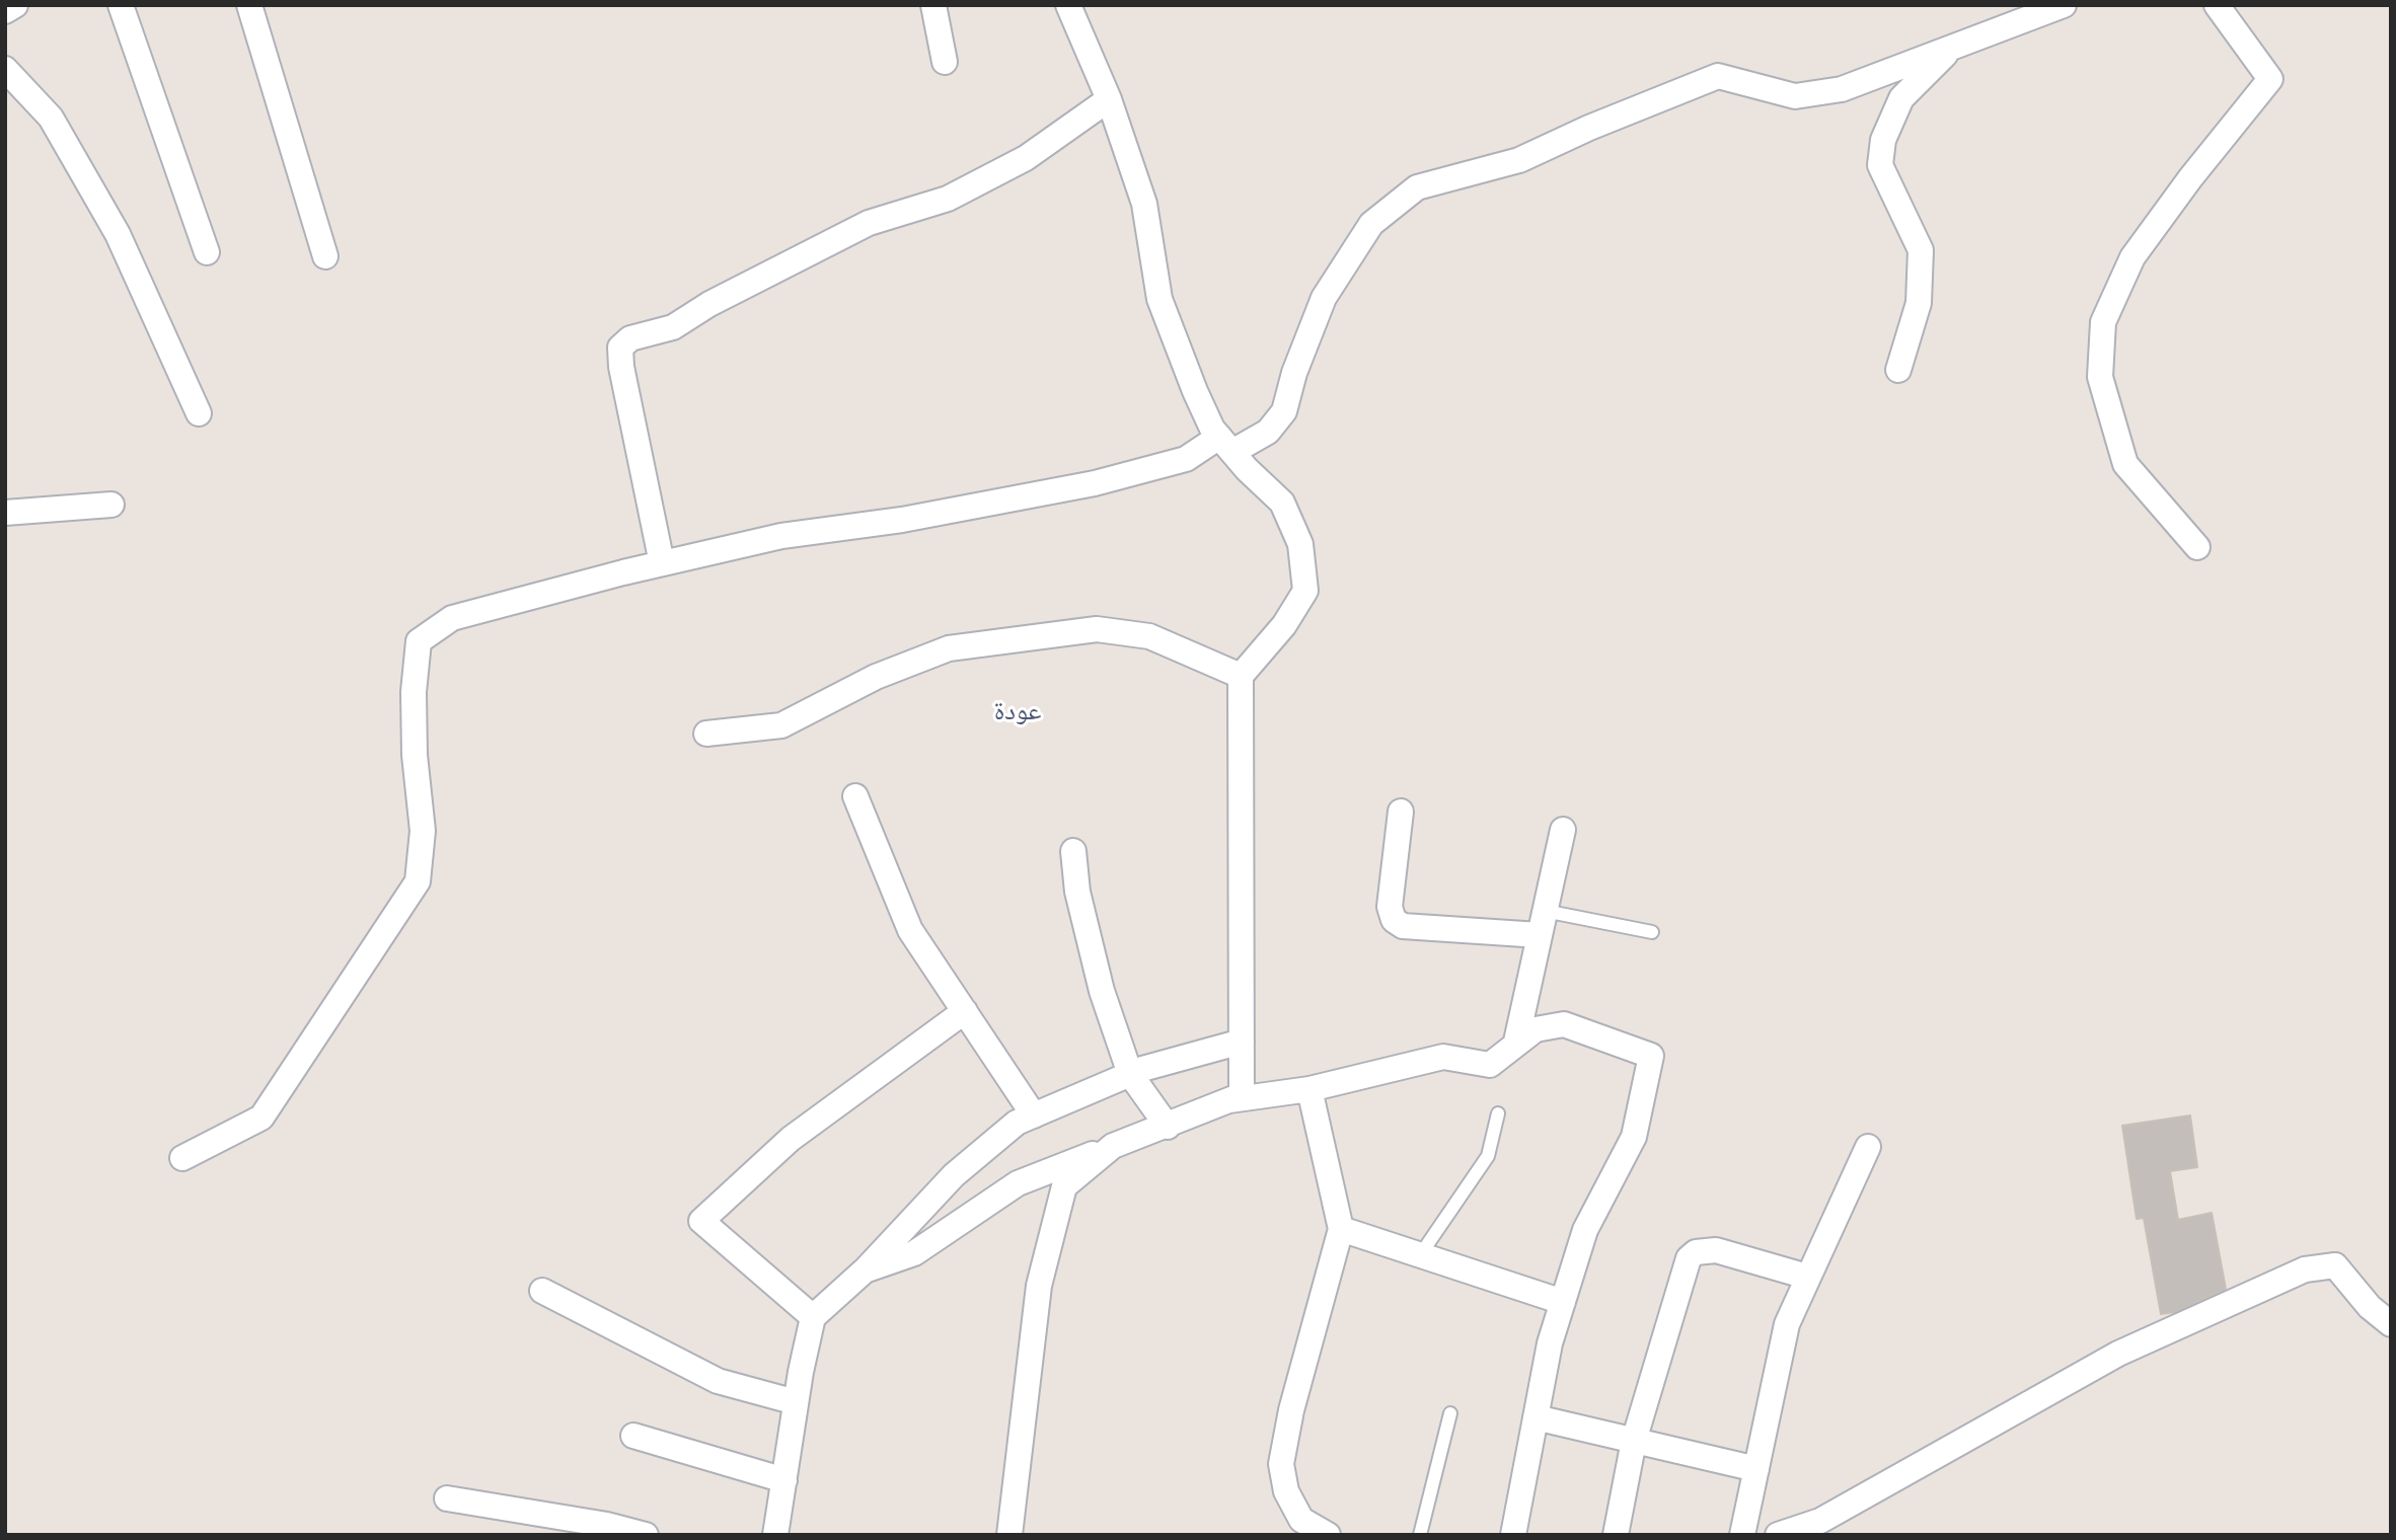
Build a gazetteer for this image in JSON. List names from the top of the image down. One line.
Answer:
{"districts":["عودة"]}
